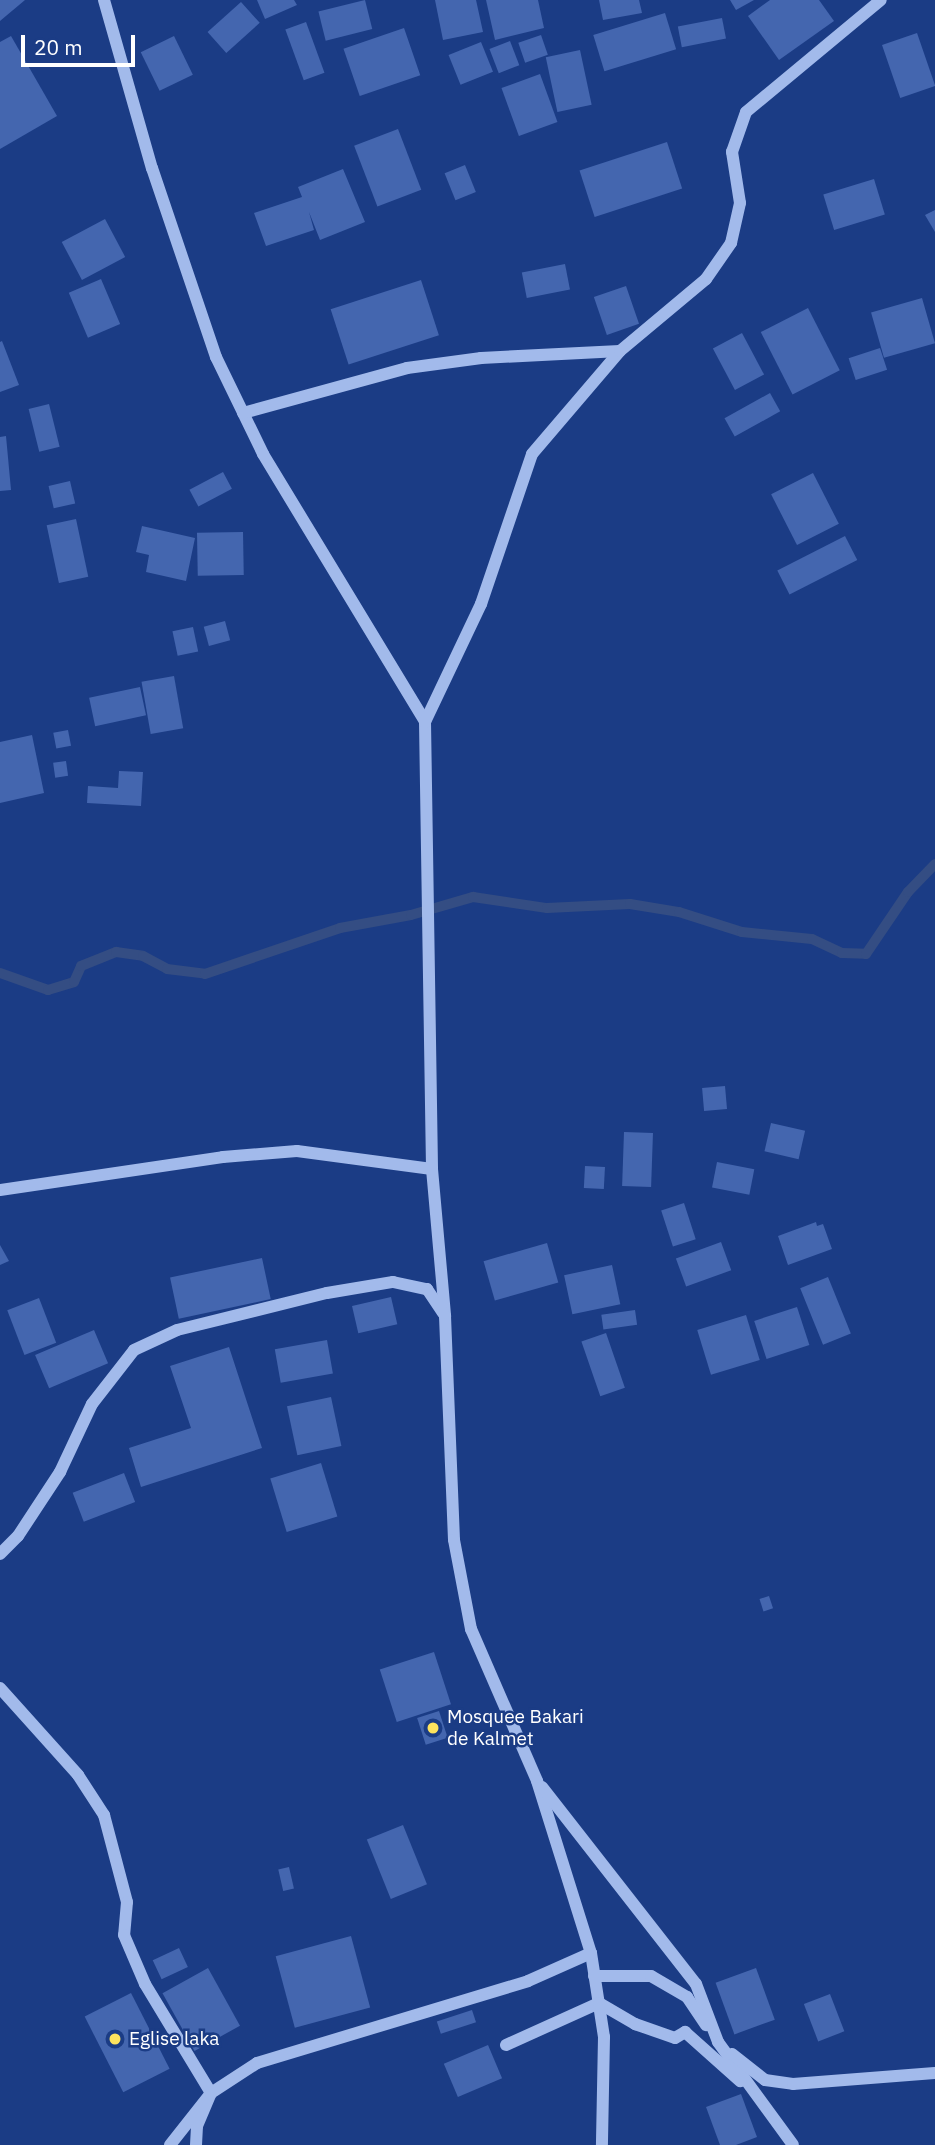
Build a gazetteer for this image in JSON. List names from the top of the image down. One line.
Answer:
{"places":["Mosquee Bakari de Kalmet","Eglise laka"],"scale_bar":"20 m"}
